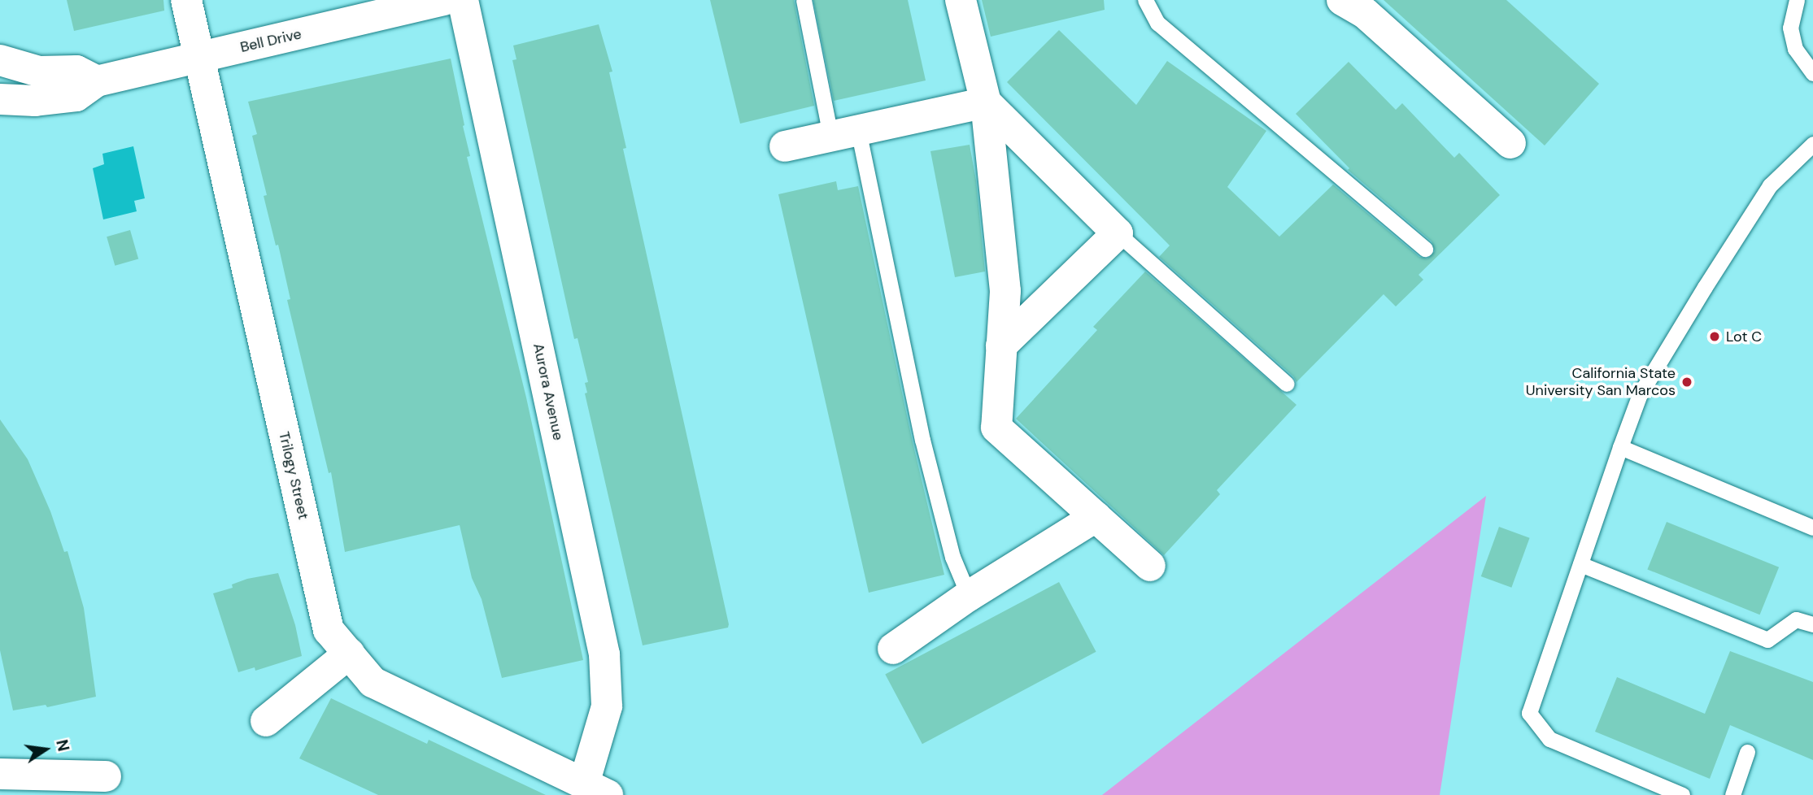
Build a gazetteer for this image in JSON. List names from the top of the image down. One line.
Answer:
{"streets":{"street":["Bell Drive","Aurora Avenue","Trilogy Street"]},"crossings":[["Bell Drive","Trilogy Street"],["Aurora Avenue","Trilogy Street"]],"places":["Lot C","California State University San Marcos"],"north":"right"}
